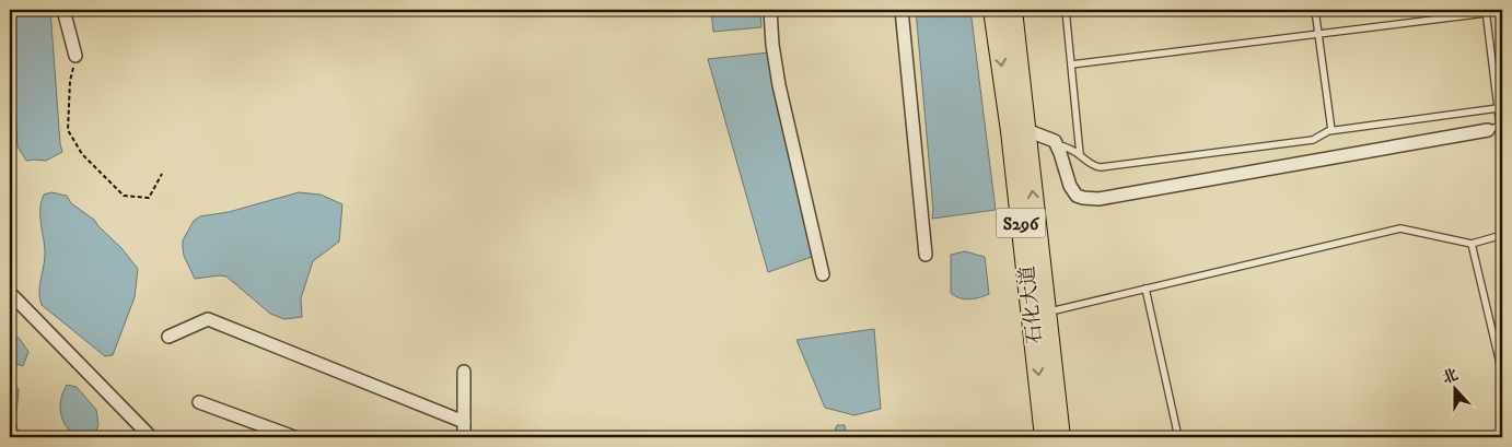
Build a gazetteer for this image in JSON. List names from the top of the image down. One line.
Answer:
{"streets":{"main road":["S296","石化大道"]},"north":"top"}
